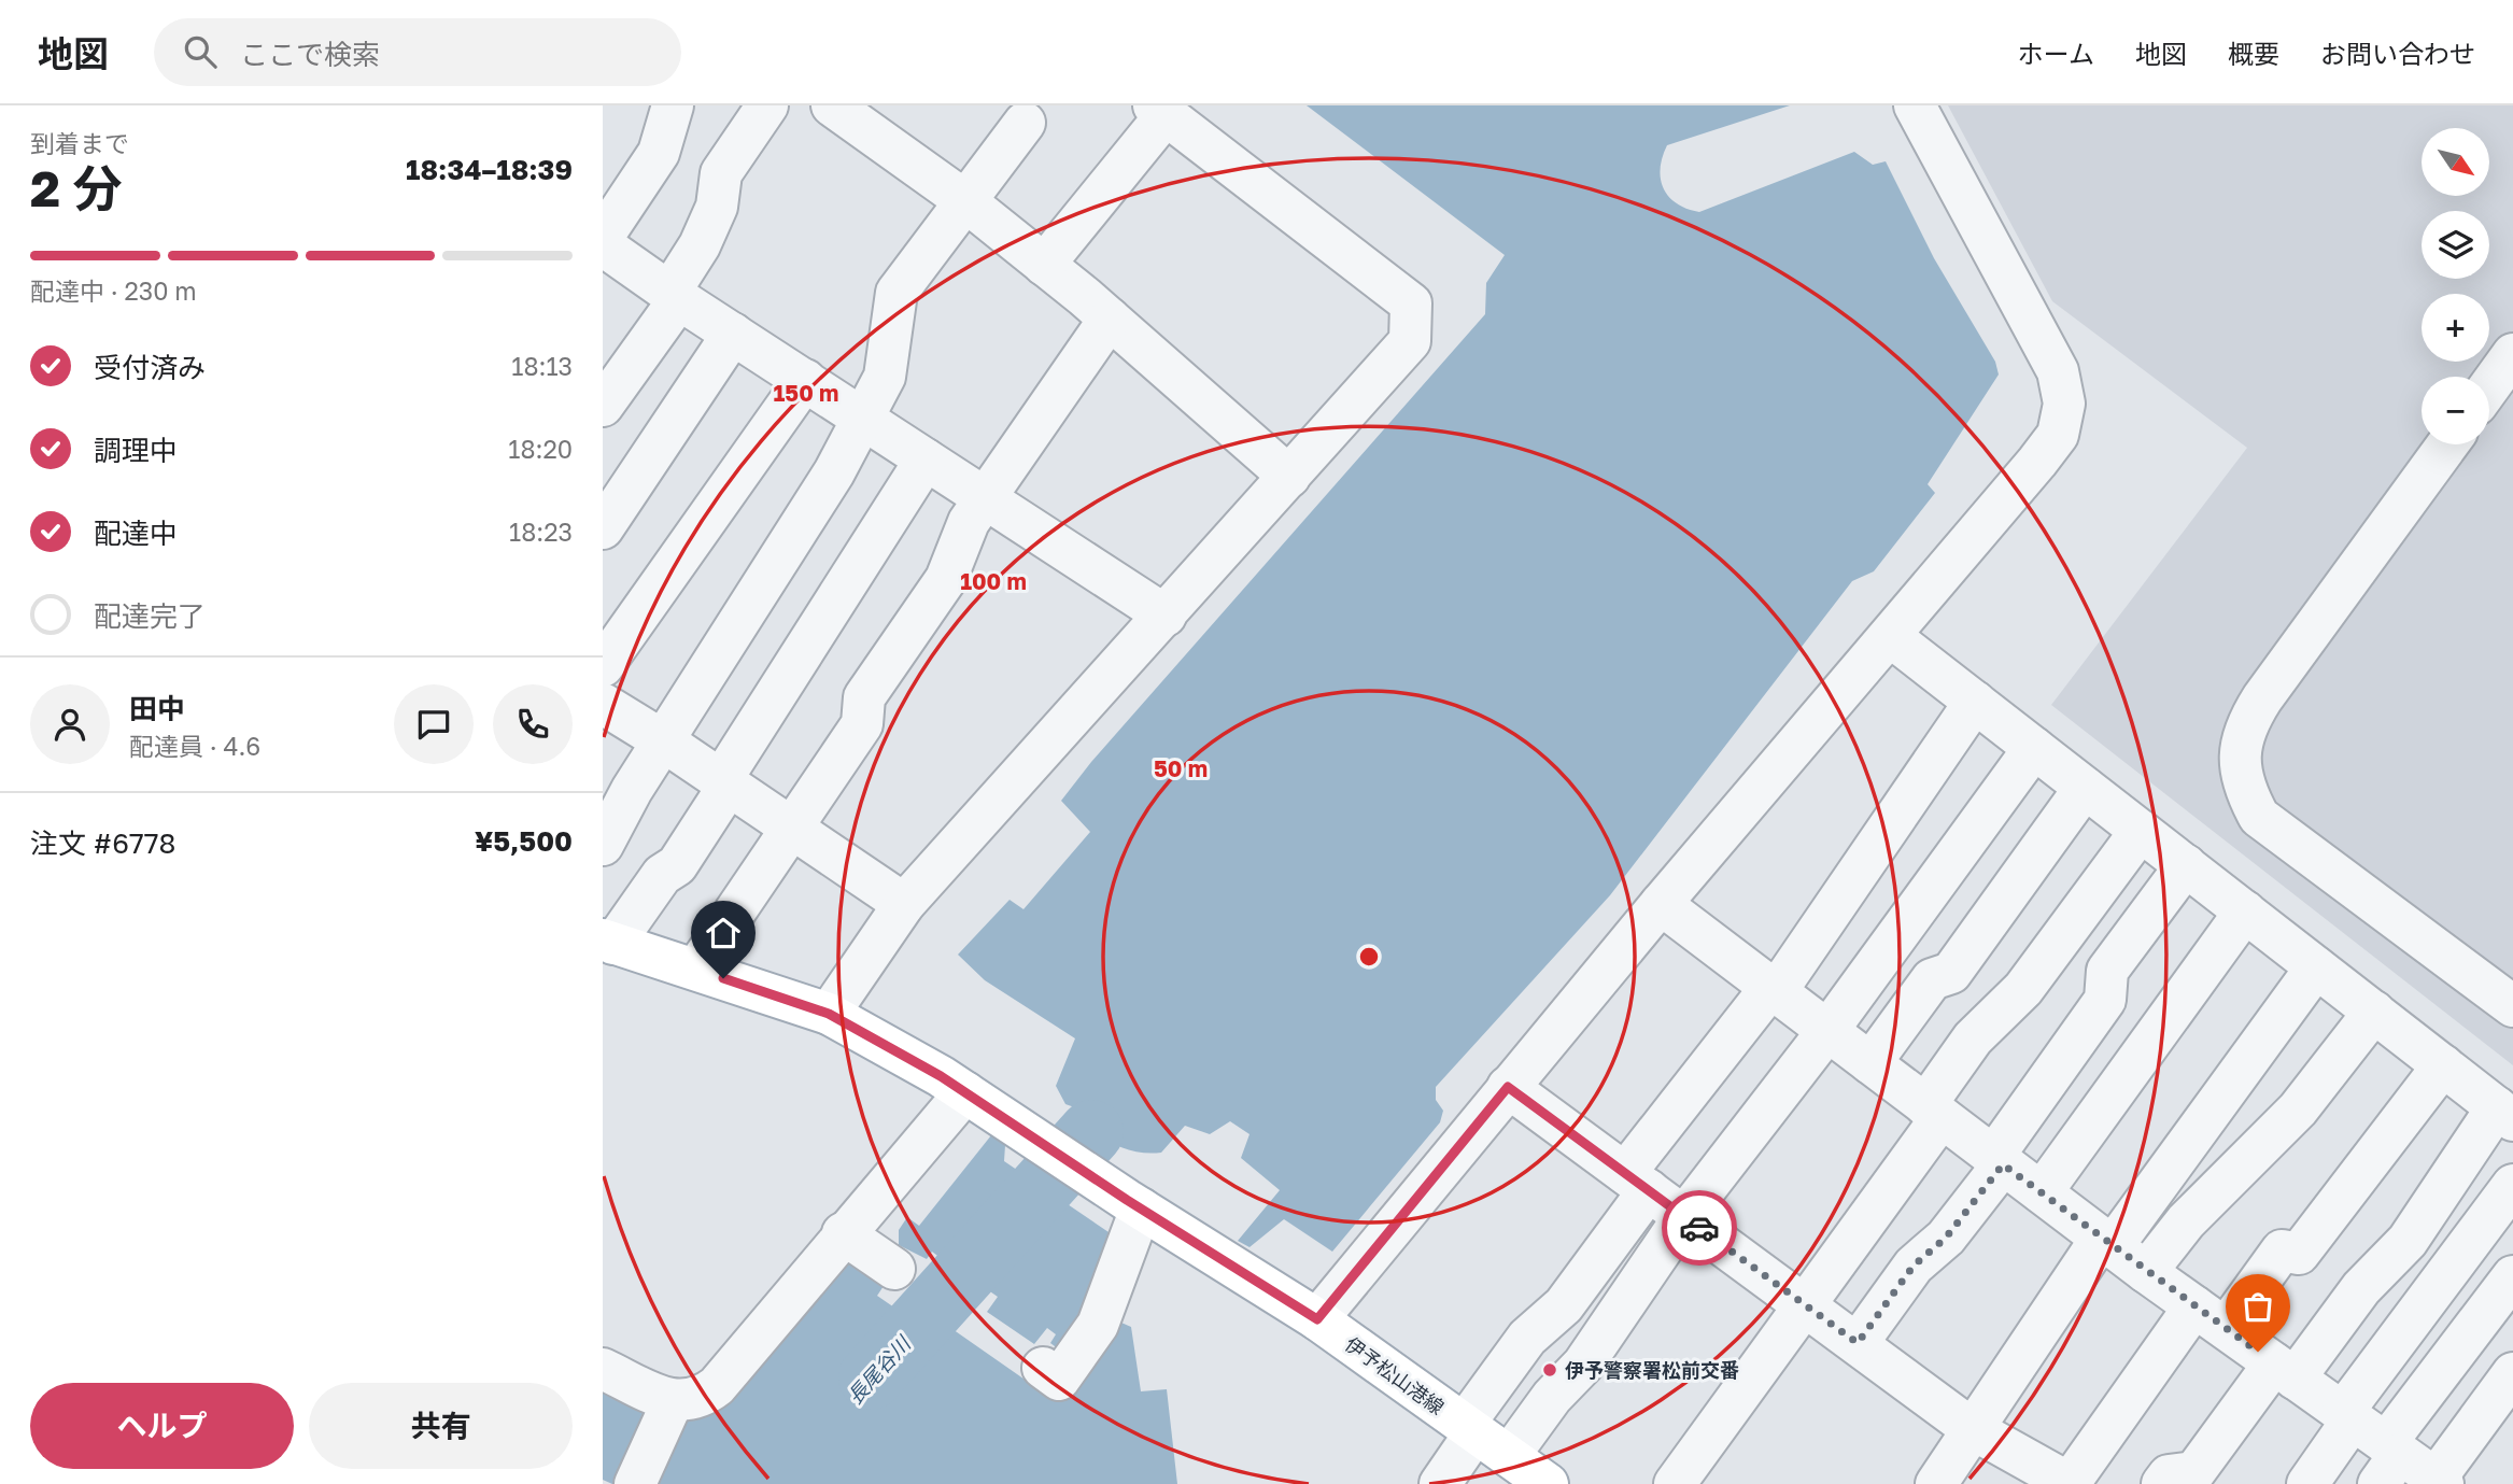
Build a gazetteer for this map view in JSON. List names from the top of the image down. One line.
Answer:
{"streets":{"main road":["伊予松山港線"]},"water":["長尾谷川"],"places":["伊予警察署松前交番"],"north":"bottom right","page":{"header":"地図","search":"ここで検索","nav":["ホーム","地図","概要","お問い合わせ"],"heading":["2 分","到着まで","18:34–18:39"],"panel":["田中","配達員 · 4.6","注文 #6778","¥5,500"],"map_buttons":["+","−"],"bar":"配達中 · 230 m","list":[["受付済み","18:13"],["調理中","18:20"],["配達中","18:23"],"配達完了"],"buttons":["ヘルプ","共有"]},"rings":["150 m","100 m","50 m"]}
